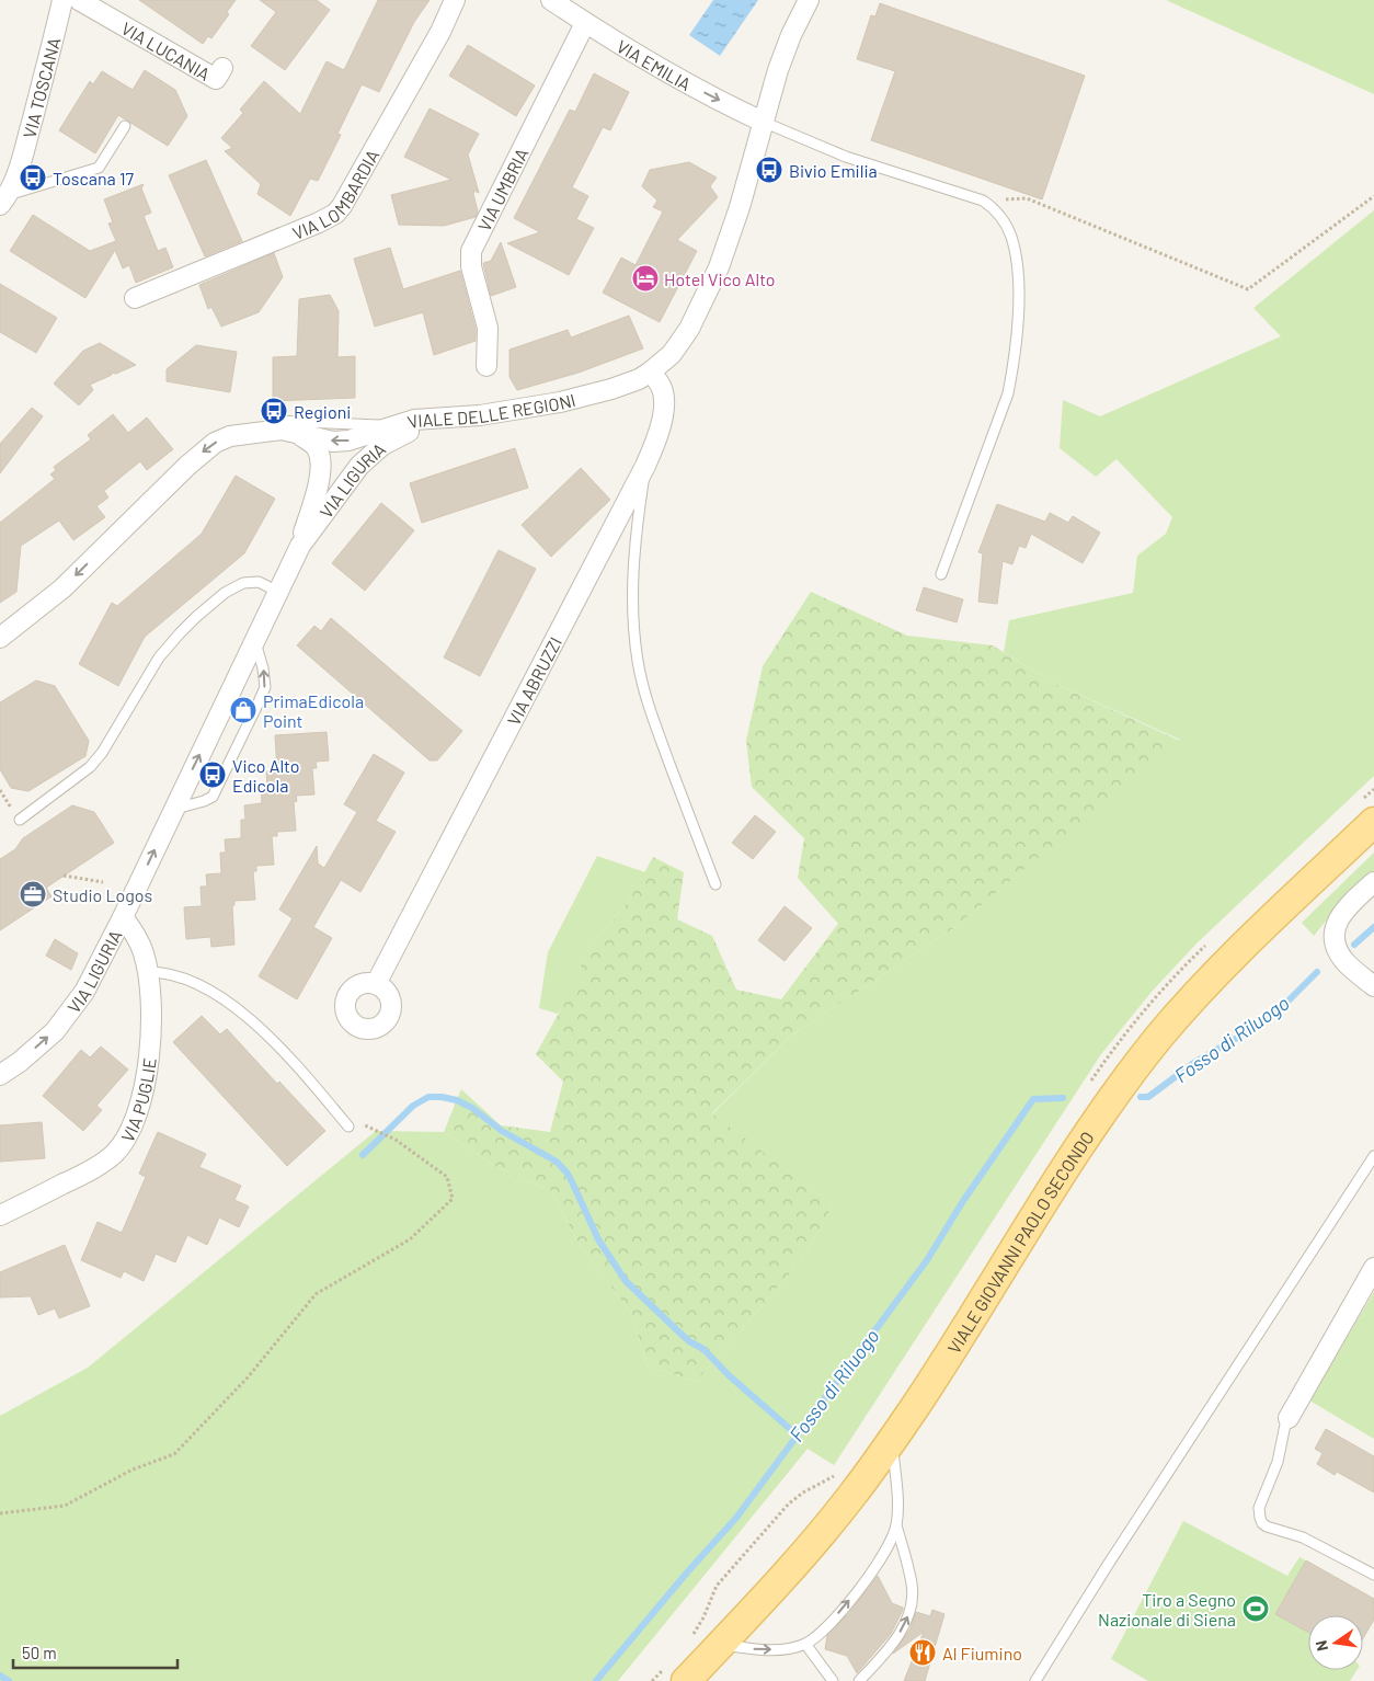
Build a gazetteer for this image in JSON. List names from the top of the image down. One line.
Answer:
{"streets":{"main road":["VIALE GIOVANNI PAOLO SECONDO"],"street":["VIA LUCANIA","VIA EMILIA","VIA TOSCANA","VIA LOMBARDIA","VIA UMBRIA","VIALE DELLE REGIONI","VIA LIGURIA","VIA ABRUZZI","VIA PUGLIE"]},"crossings":[["VIA EMILIA","VIA UMBRIA"],["VIA EMILIA","VIALE DELLE REGIONI"],["VIALE DELLE REGIONI","VIA LIGURIA"],["VIALE DELLE REGIONI","VIA ABRUZZI"],["VIA LIGURIA","VIA PUGLIE"]],"one_way":["VIA EMILIA","VIA LIGURIA"],"water":["Fosso di Riluogo"],"places":{"bus stop":["Bivio Emilia","Toscana 17","Regioni","Vico Alto Edicola"],"hotel":["Hotel Vico Alto"],"shop":["PrimaEdicola Point"],"office":["Studio Logos"],"sports":["Tiro a Segno Nazionale di Siena"],"restaurant":["Al Fiumino"]},"scale_bar":"50 m","north":"left"}
